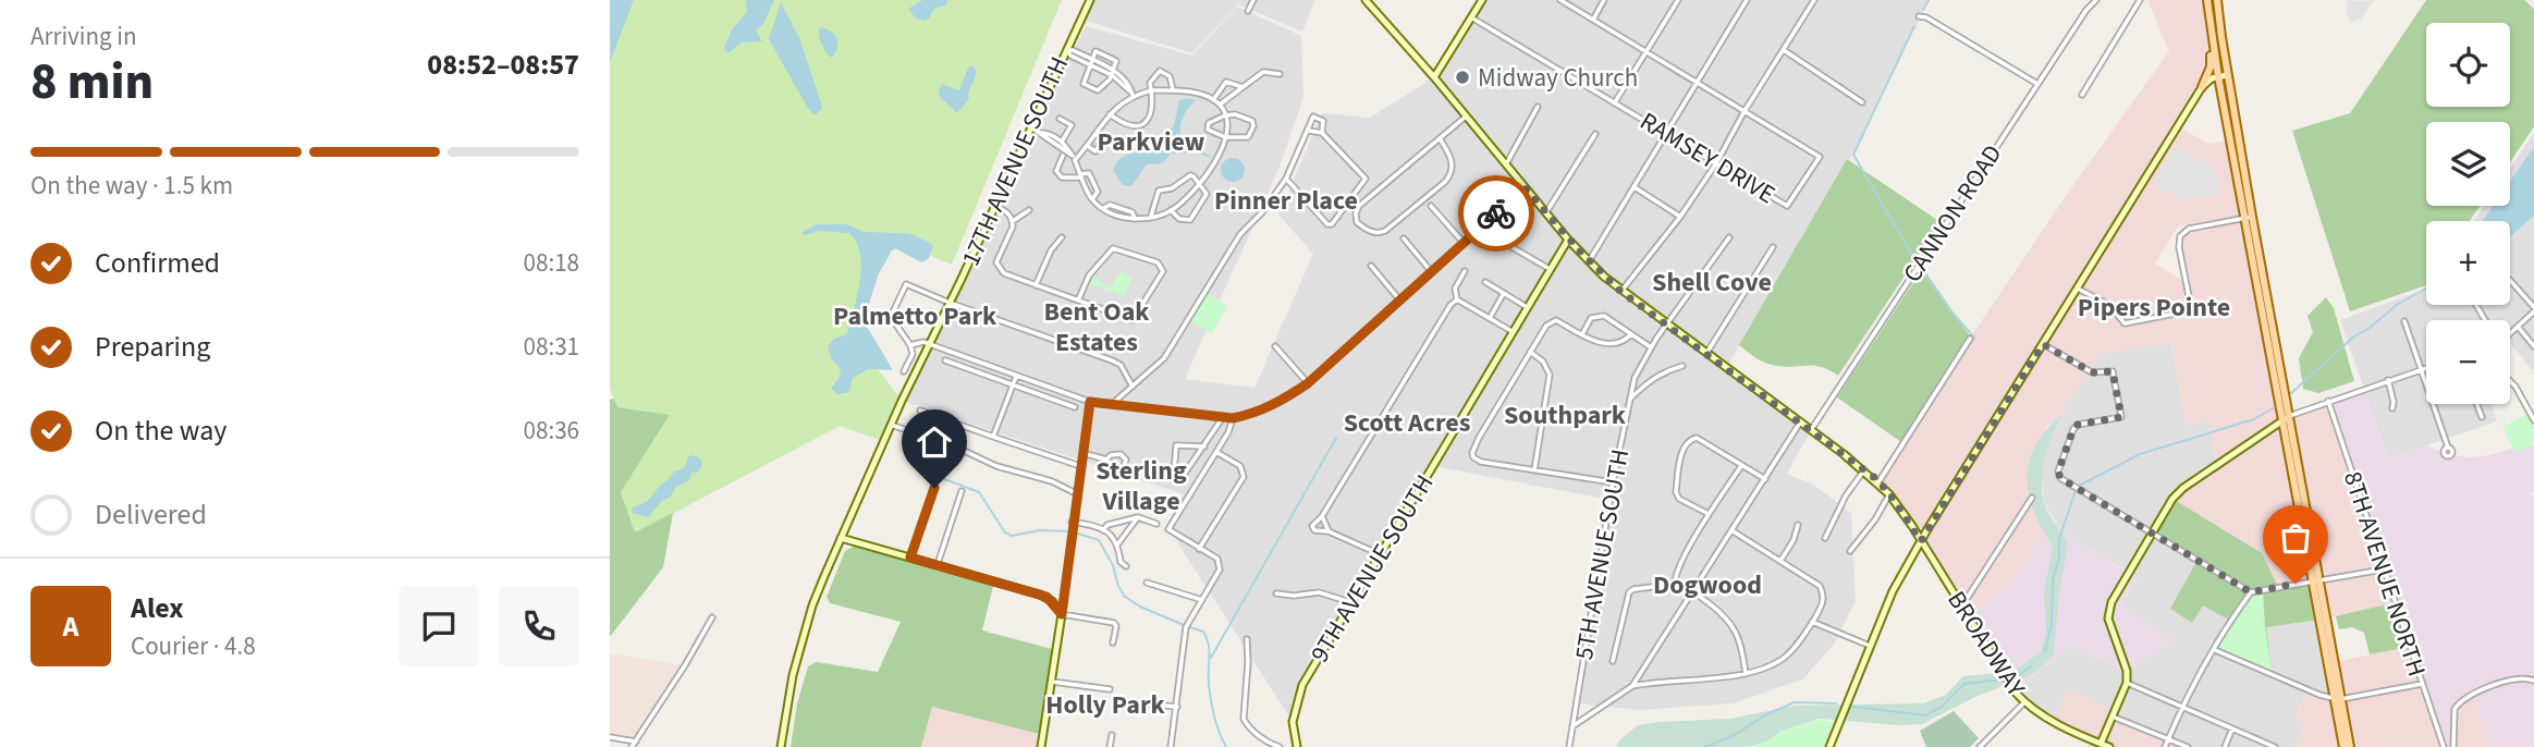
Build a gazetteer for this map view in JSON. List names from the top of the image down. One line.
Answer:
{"streets":{"street":["RAMSEY DRIVE","17TH AVENUE SOUTH","CANNON ROAD","5TH AVENUE SOUTH","9TH AVENUE SOUTH","8TH AVENUE NORTH","BROADWAY"]},"crossings":[["CANNON ROAD","BROADWAY"],["5TH AVENUE SOUTH","BROADWAY"],["9TH AVENUE SOUTH","BROADWAY"]],"districts":["Parkview","Pinner Place","Shell Cove","Pipers Pointe","Bent Oak Estates","Palmetto Park","Southpark","Scott Acres","Sterling Village","Dogwood","Holly Park"],"places":["Midway Church"],"page":{"heading":["8 min","Arriving in","08:52–08:57"],"panel":["Alex","Courier · 4.8"],"map_buttons":["+","−"],"bar":"On the way · 1.5 km","list":[["Confirmed","08:18"],["Preparing","08:31"],["On the way","08:36"],"Delivered"],"round":"A"}}
